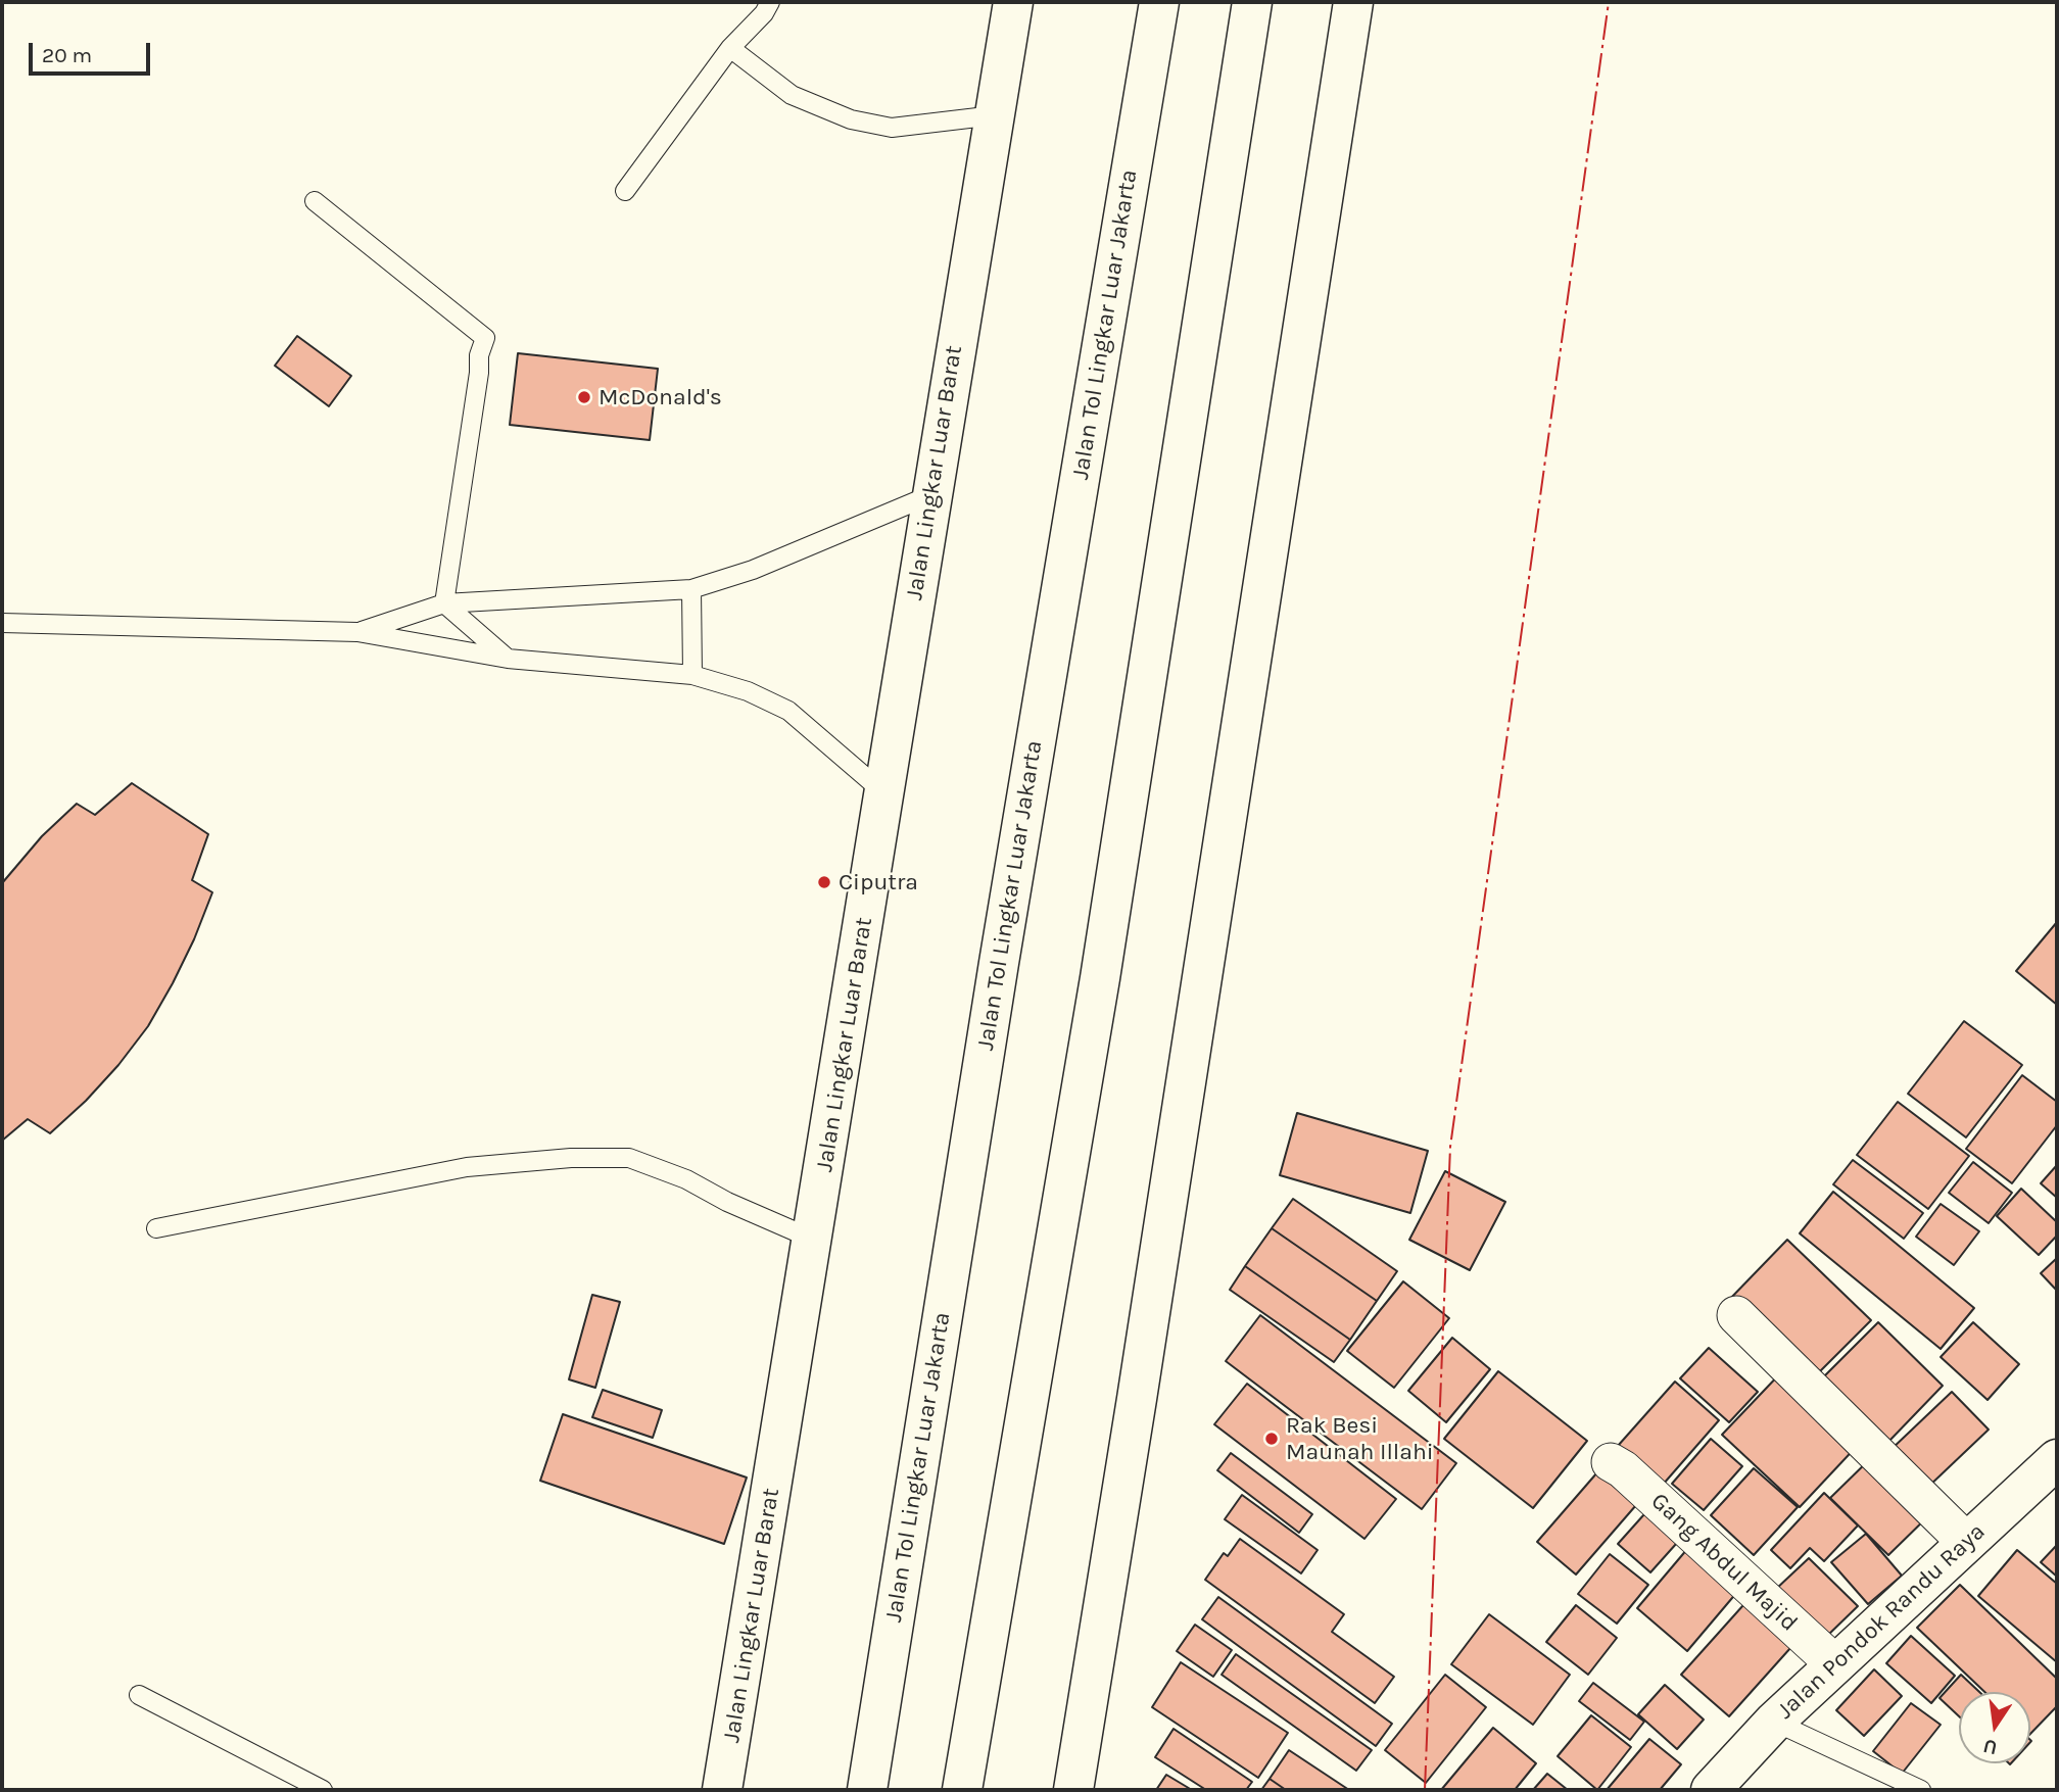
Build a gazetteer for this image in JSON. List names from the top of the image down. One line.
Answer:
{"streets":{"main road":["Jalan Tol Lingkar Luar Jakarta","Jalan Lingkar Luar Barat","Jalan Pondok Randu Raya"],"street":["Gang Abdul Majid"]},"crossings":[["Gang Abdul Majid","Jalan Pondok Randu Raya"]],"places":["McDonald's","Ciputra","Rak Besi Maunah Illahi"],"scale_bar":"20 m","north":"bottom"}
